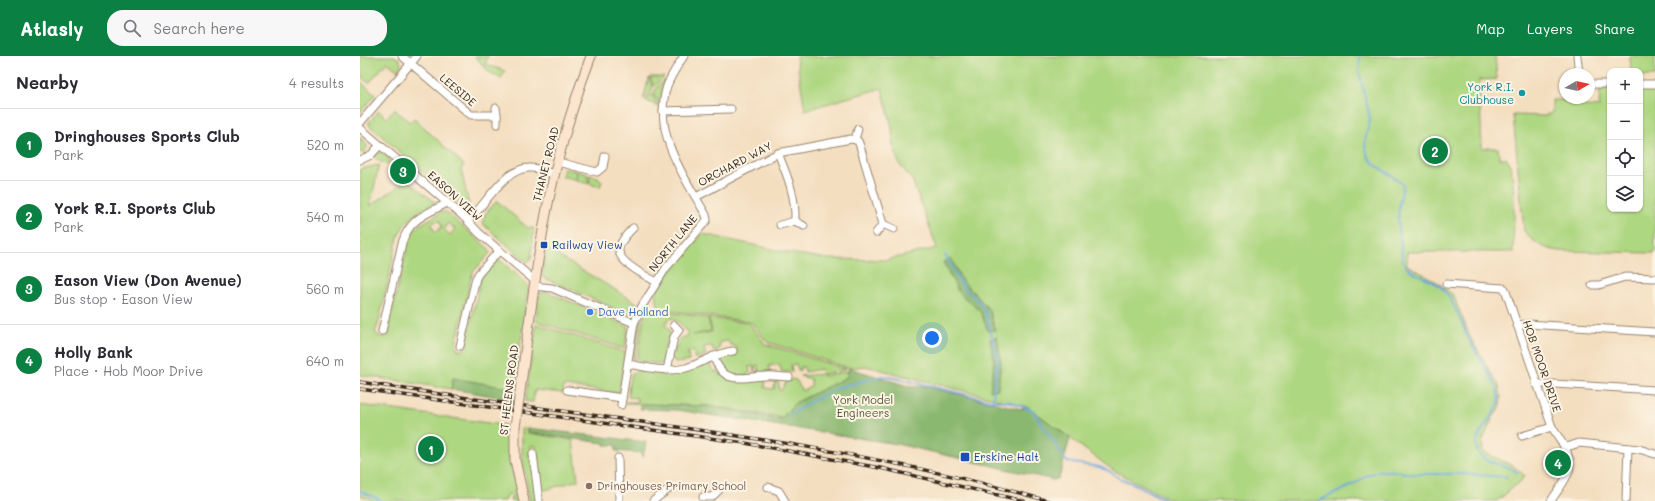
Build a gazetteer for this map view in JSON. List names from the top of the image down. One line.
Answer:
{"streets":{"street":["LEESIDE","THANET ROAD","ORCHARD WAY","EASON VIEW","NORTH LANE","HOB MOOR DRIVE","ST HELENS ROAD"]},"crossings":[["THANET ROAD","EASON VIEW"],["THANET ROAD","ST HELENS ROAD"],["ORCHARD WAY","NORTH LANE"],["EASON VIEW","ST HELENS ROAD"]],"parks":["York Model Engineers"],"places":{"other":["York R.I. Clubhouse","Dave Holland","Dringhouses Primary School"],"transit":["Railway View","Erskine Halt"]},"north":"right","page":{"header":"Atlasly","search":"Search here","nav":["Map","Layers","Share"],"heading":["Nearby","4 results"],"map_buttons":["+","−"],"list":[{"mark":"1","name":"Dringhouses Sports Club","note":"Park","value":"520 m"},{"mark":"2","name":"York R.I. Sports Club","note":"Park","value":"540 m"},{"mark":"3","name":"Eason View (Don Avenue)","note":"Bus stop · Eason View","value":"560 m"},{"mark":"4","name":"Holly Bank","note":"Place · Hob Moor Drive","value":"640 m"}],"pins":["2","3","1","4"]}}
